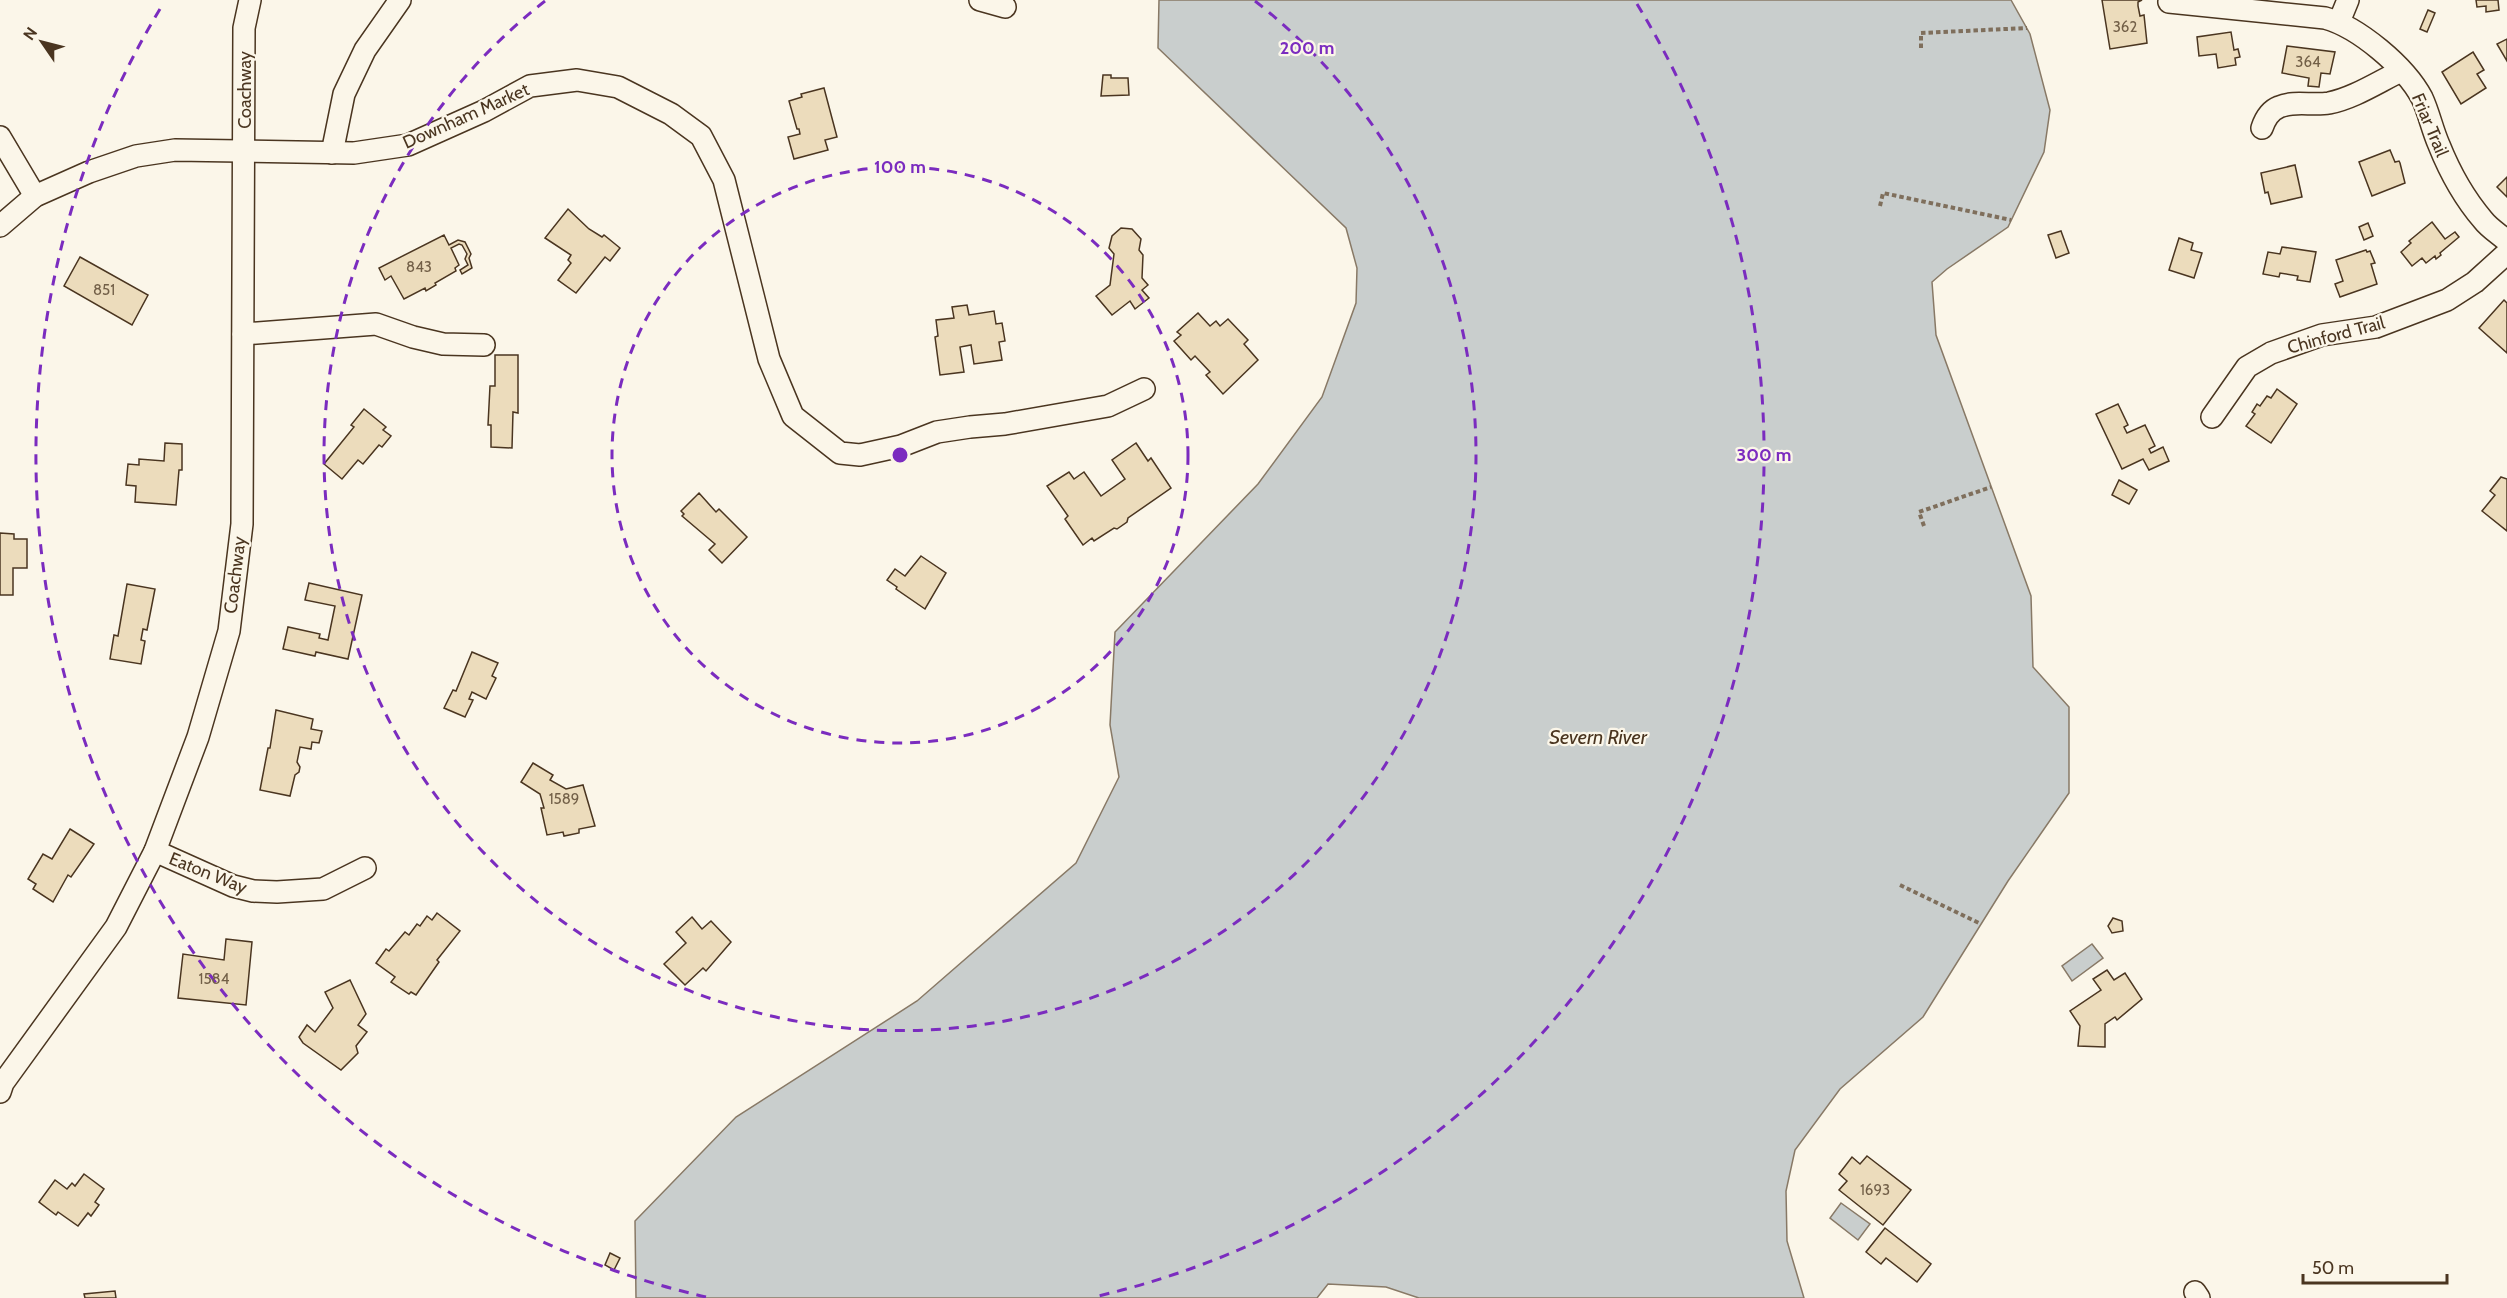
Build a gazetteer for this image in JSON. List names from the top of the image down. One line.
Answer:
{"streets":{"street":["Coachway","Downham Market","Friar Trail","Chinford Trail","Eaton Way"]},"crossings":[["Coachway","Downham Market"],["Coachway","Eaton Way"]],"water":["Severn River"],"house_numbers":["362","364","843","851","1589","1584","1693"],"scale_bar":"50 m","north":"top left","rings":["200 m","100 m","300 m"]}
